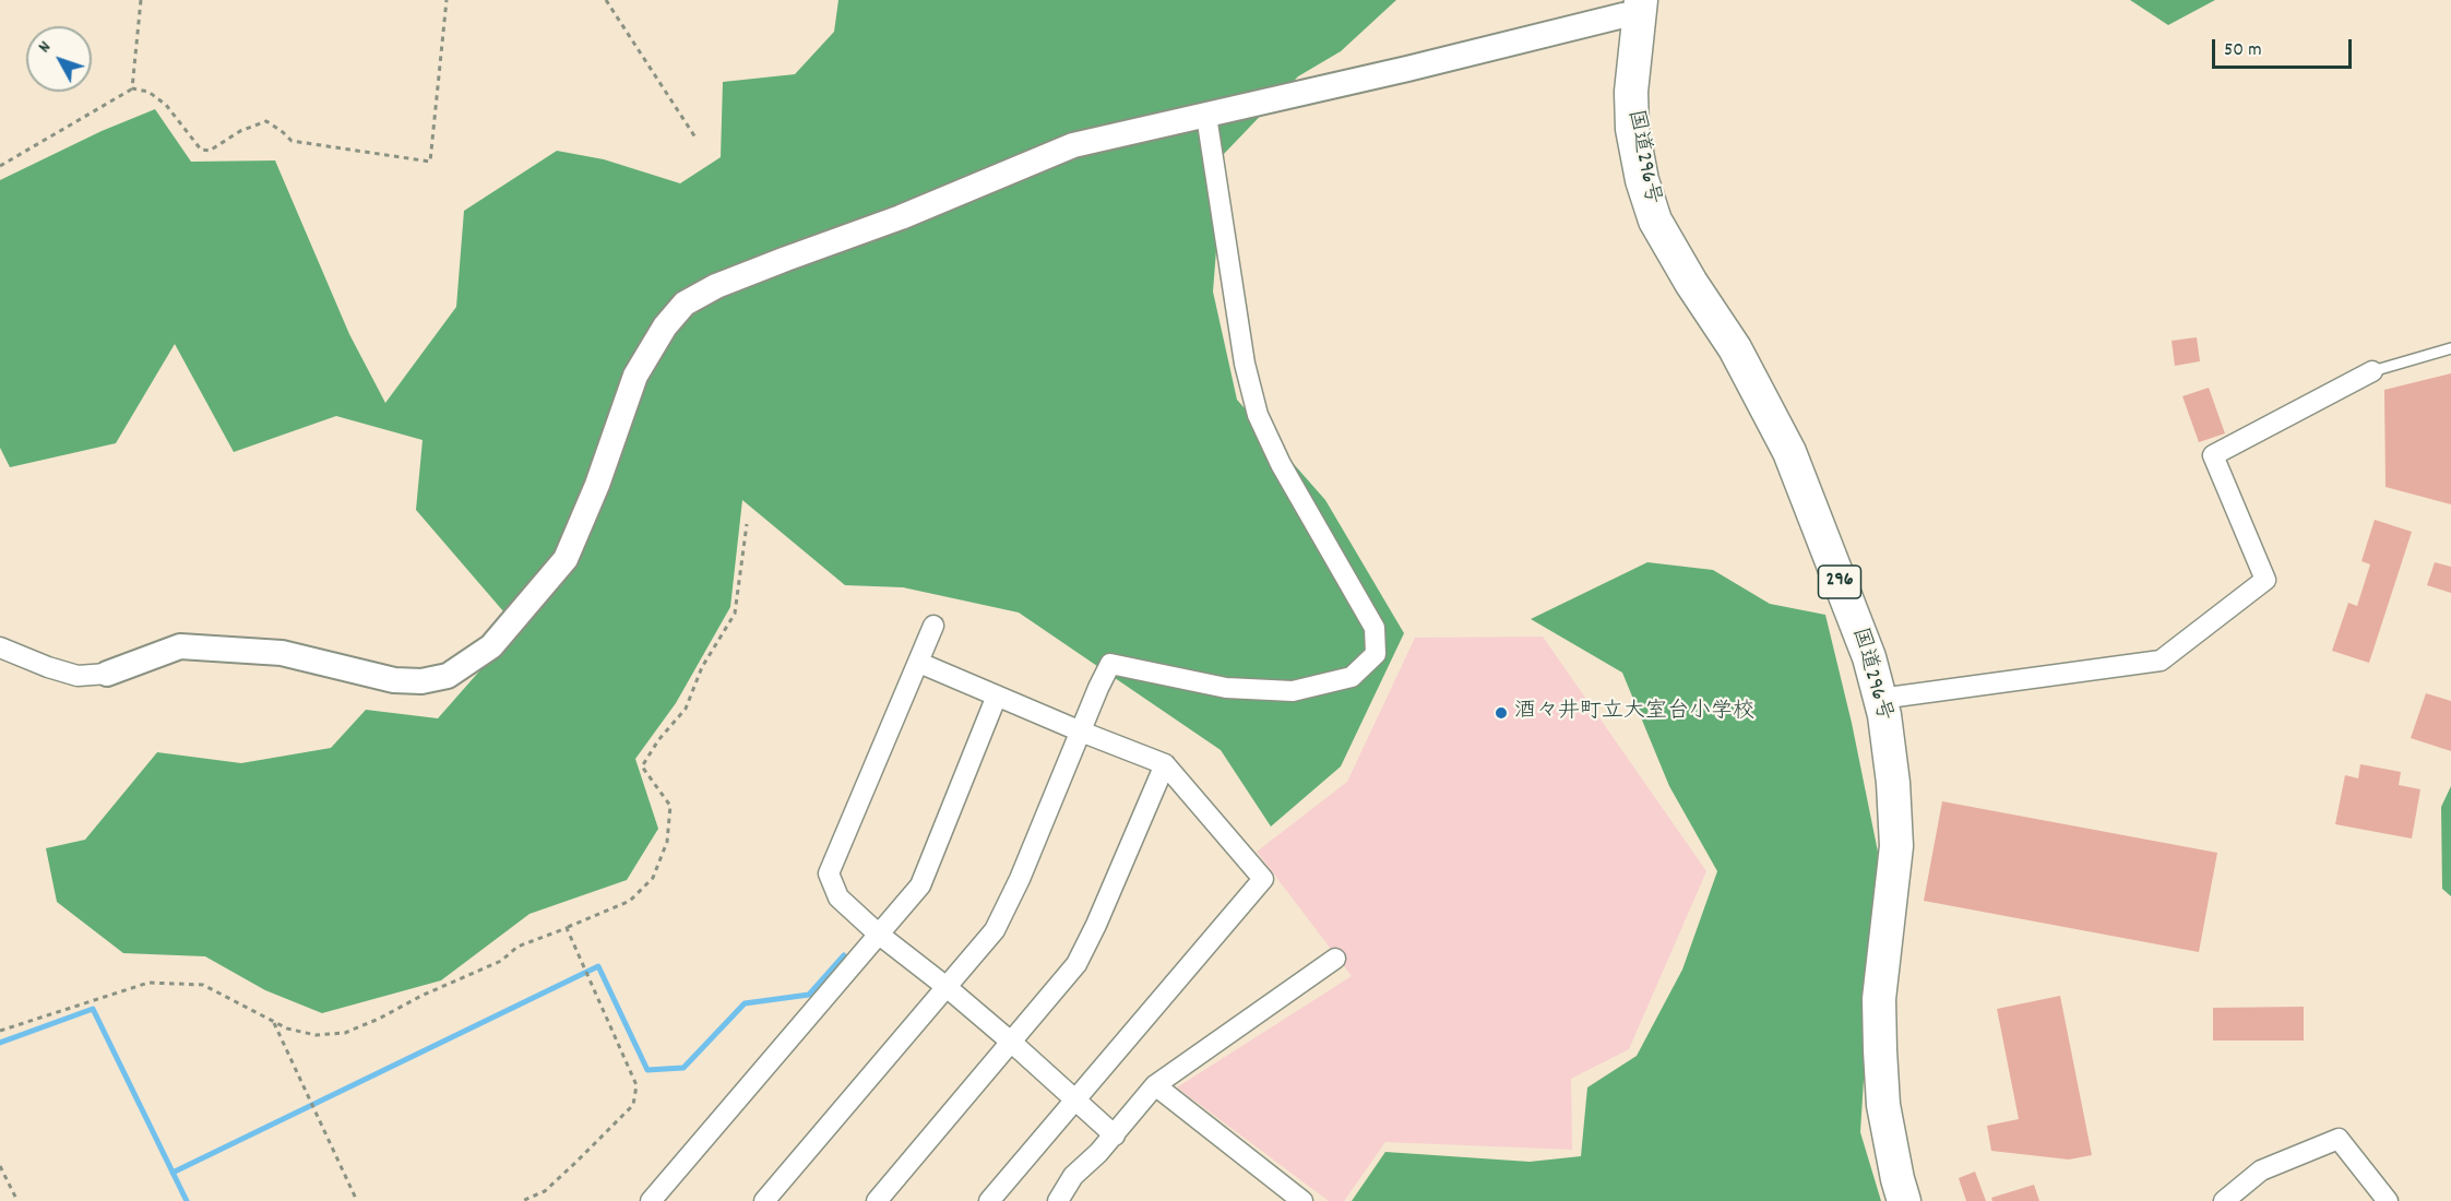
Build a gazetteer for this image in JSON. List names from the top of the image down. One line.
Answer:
{"streets":{"highway":["国道296号","296"]},"places":["酒々井町立大室台小学校"],"scale_bar":"50 m","north":"top left"}
